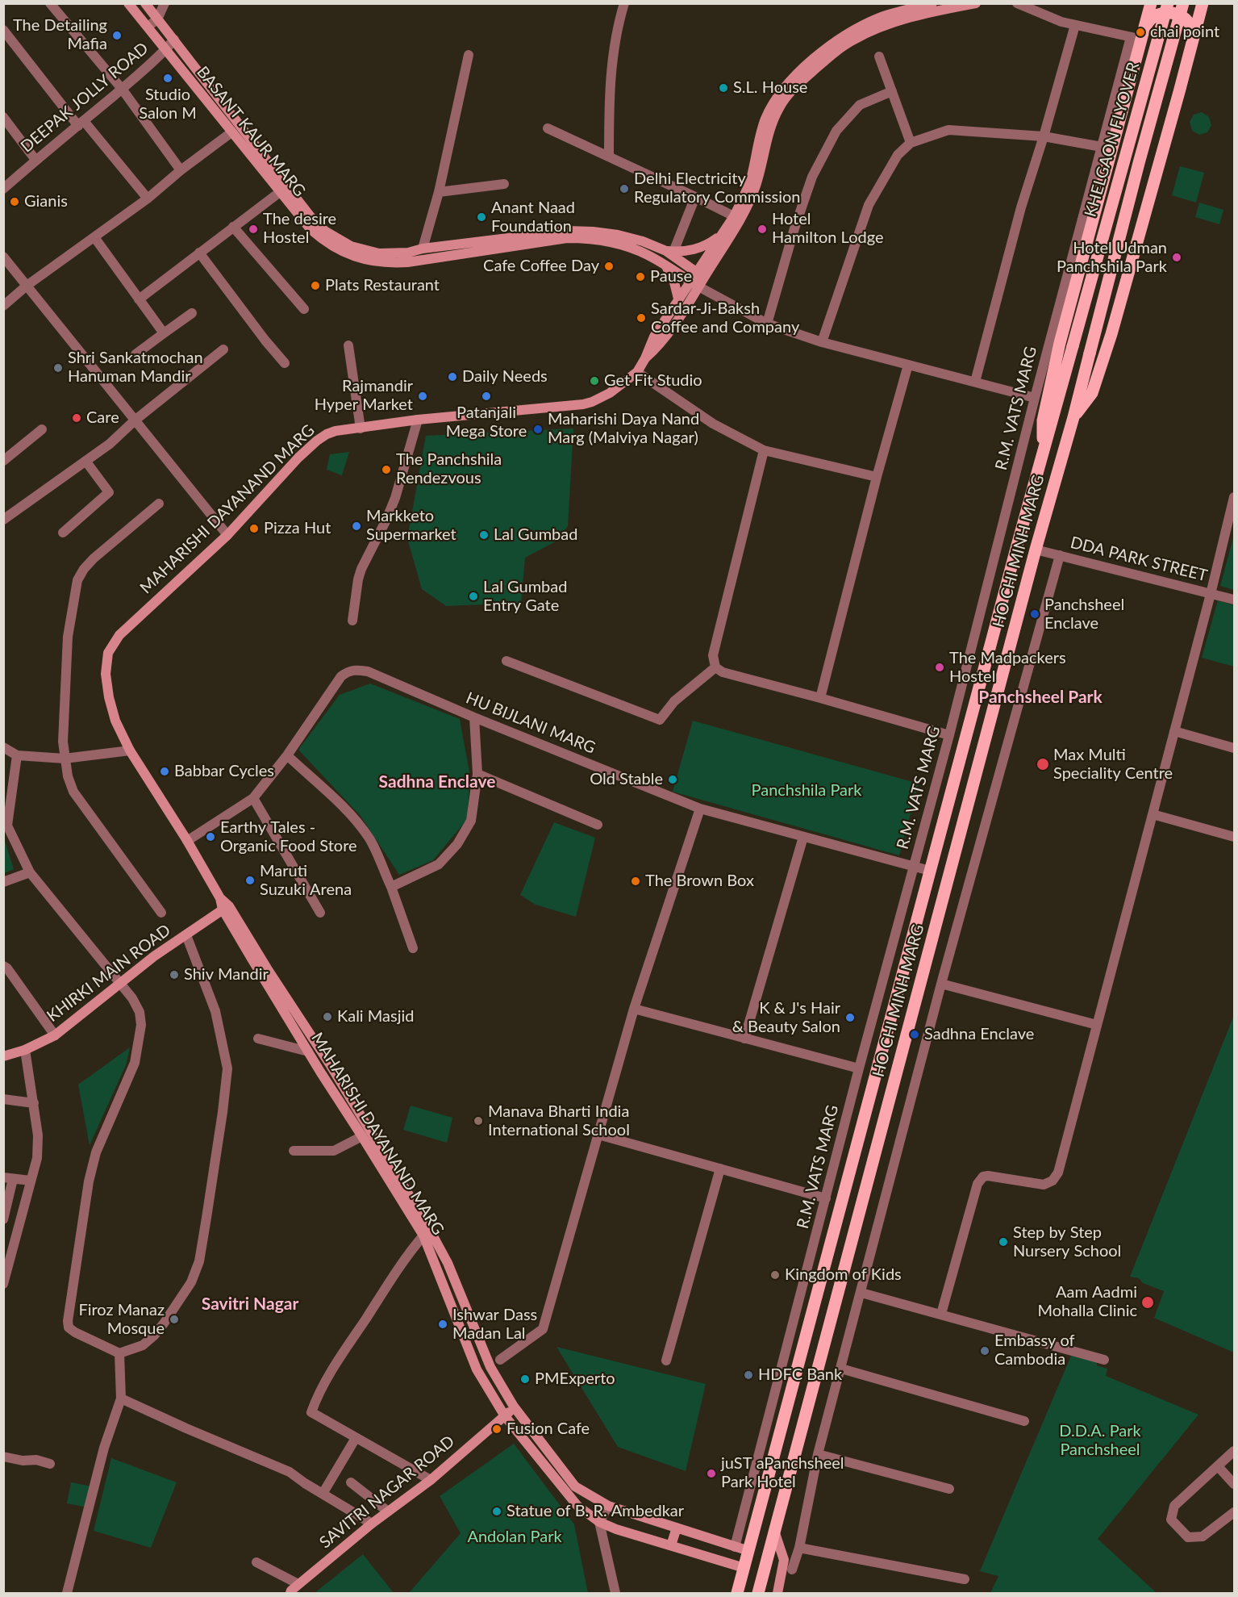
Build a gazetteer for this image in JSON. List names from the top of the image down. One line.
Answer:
{"streets":{"main road":["KHELGAON FLYOVER","HO CHI MINH MARG"],"street":["DEEPAK JOLLY ROAD","BASANT KAUR MARG","R.M. VATS MARG","MAHARISHI DAYANAND MARG","DDA PARK STREET","HU BIJLANI MARG","KHIRKI MAIN ROAD","SAVITRI NAGAR ROAD"]},"crossings":[["DEEPAK JOLLY ROAD","BASANT KAUR MARG"],["BASANT KAUR MARG","MAHARISHI DAYANAND MARG"],["KHELGAON FLYOVER","HO CHI MINH MARG"],["R.M. VATS MARG","MAHARISHI DAYANAND MARG"],["R.M. VATS MARG","HU BIJLANI MARG"],["MAHARISHI DAYANAND MARG","HO CHI MINH MARG"],["MAHARISHI DAYANAND MARG","HU BIJLANI MARG"],["MAHARISHI DAYANAND MARG","KHIRKI MAIN ROAD"],["MAHARISHI DAYANAND MARG","SAVITRI NAGAR ROAD"],["HO CHI MINH MARG","DDA PARK STREET"],["HO CHI MINH MARG","HU BIJLANI MARG"]],"districts":["Panchsheel Park","Sadhna Enclave","Savitri Nagar"],"parks":["Panchshila Park","D.D.A. Park Panchsheel","Andolan Park"],"places":["chai point","The Detailing Mafia","Studio Salon M","S.L. House","Delhi Electricity Regulatory Commission","Gianis","Anant Naad Foundation","The desire Hostel","Hotel Hamilton Lodge","Hotel Udman Panchshila Park","Cafe Coffee Day","Pause","Plats Restaurant","Sardar-Ji-Baksh Coffee and Company","Shri Sankatmochan Hanuman Mandir","Daily Needs","Get Fit Studio","Rajmandir Hyper Market","Patanjali Mega Store","Care","Maharishi Daya Nand Marg (Malviya Nagar)","The Panchshila Rendezvous","Markketo Supermarket","Pizza Hut","Lal Gumbad","Lal Gumbad Entry Gate","Panchsheel Enclave","The Madpackers Hostel","Max Multi Speciality Centre","Babbar Cycles","Old Stable","Earthy Tales - Organic Food Store","Maruti Suzuki Arena","The Brown Box","Shiv Mandir","Kali Masjid","K & J's Hair & Beauty Salon","Sadhna Enclave","Manava Bharti India International School","Step by Step Nursery School","Kingdom of Kids","Aam Aadmi Mohalla Clinic","Firoz Manaz Mosque","Ishwar Dass Madan Lal","Embassy of Cambodia","HDFC Bank","PMExperto","Fusion Cafe","juST aPanchsheel Park Hotel","Statue of B. R. Ambedkar"]}
